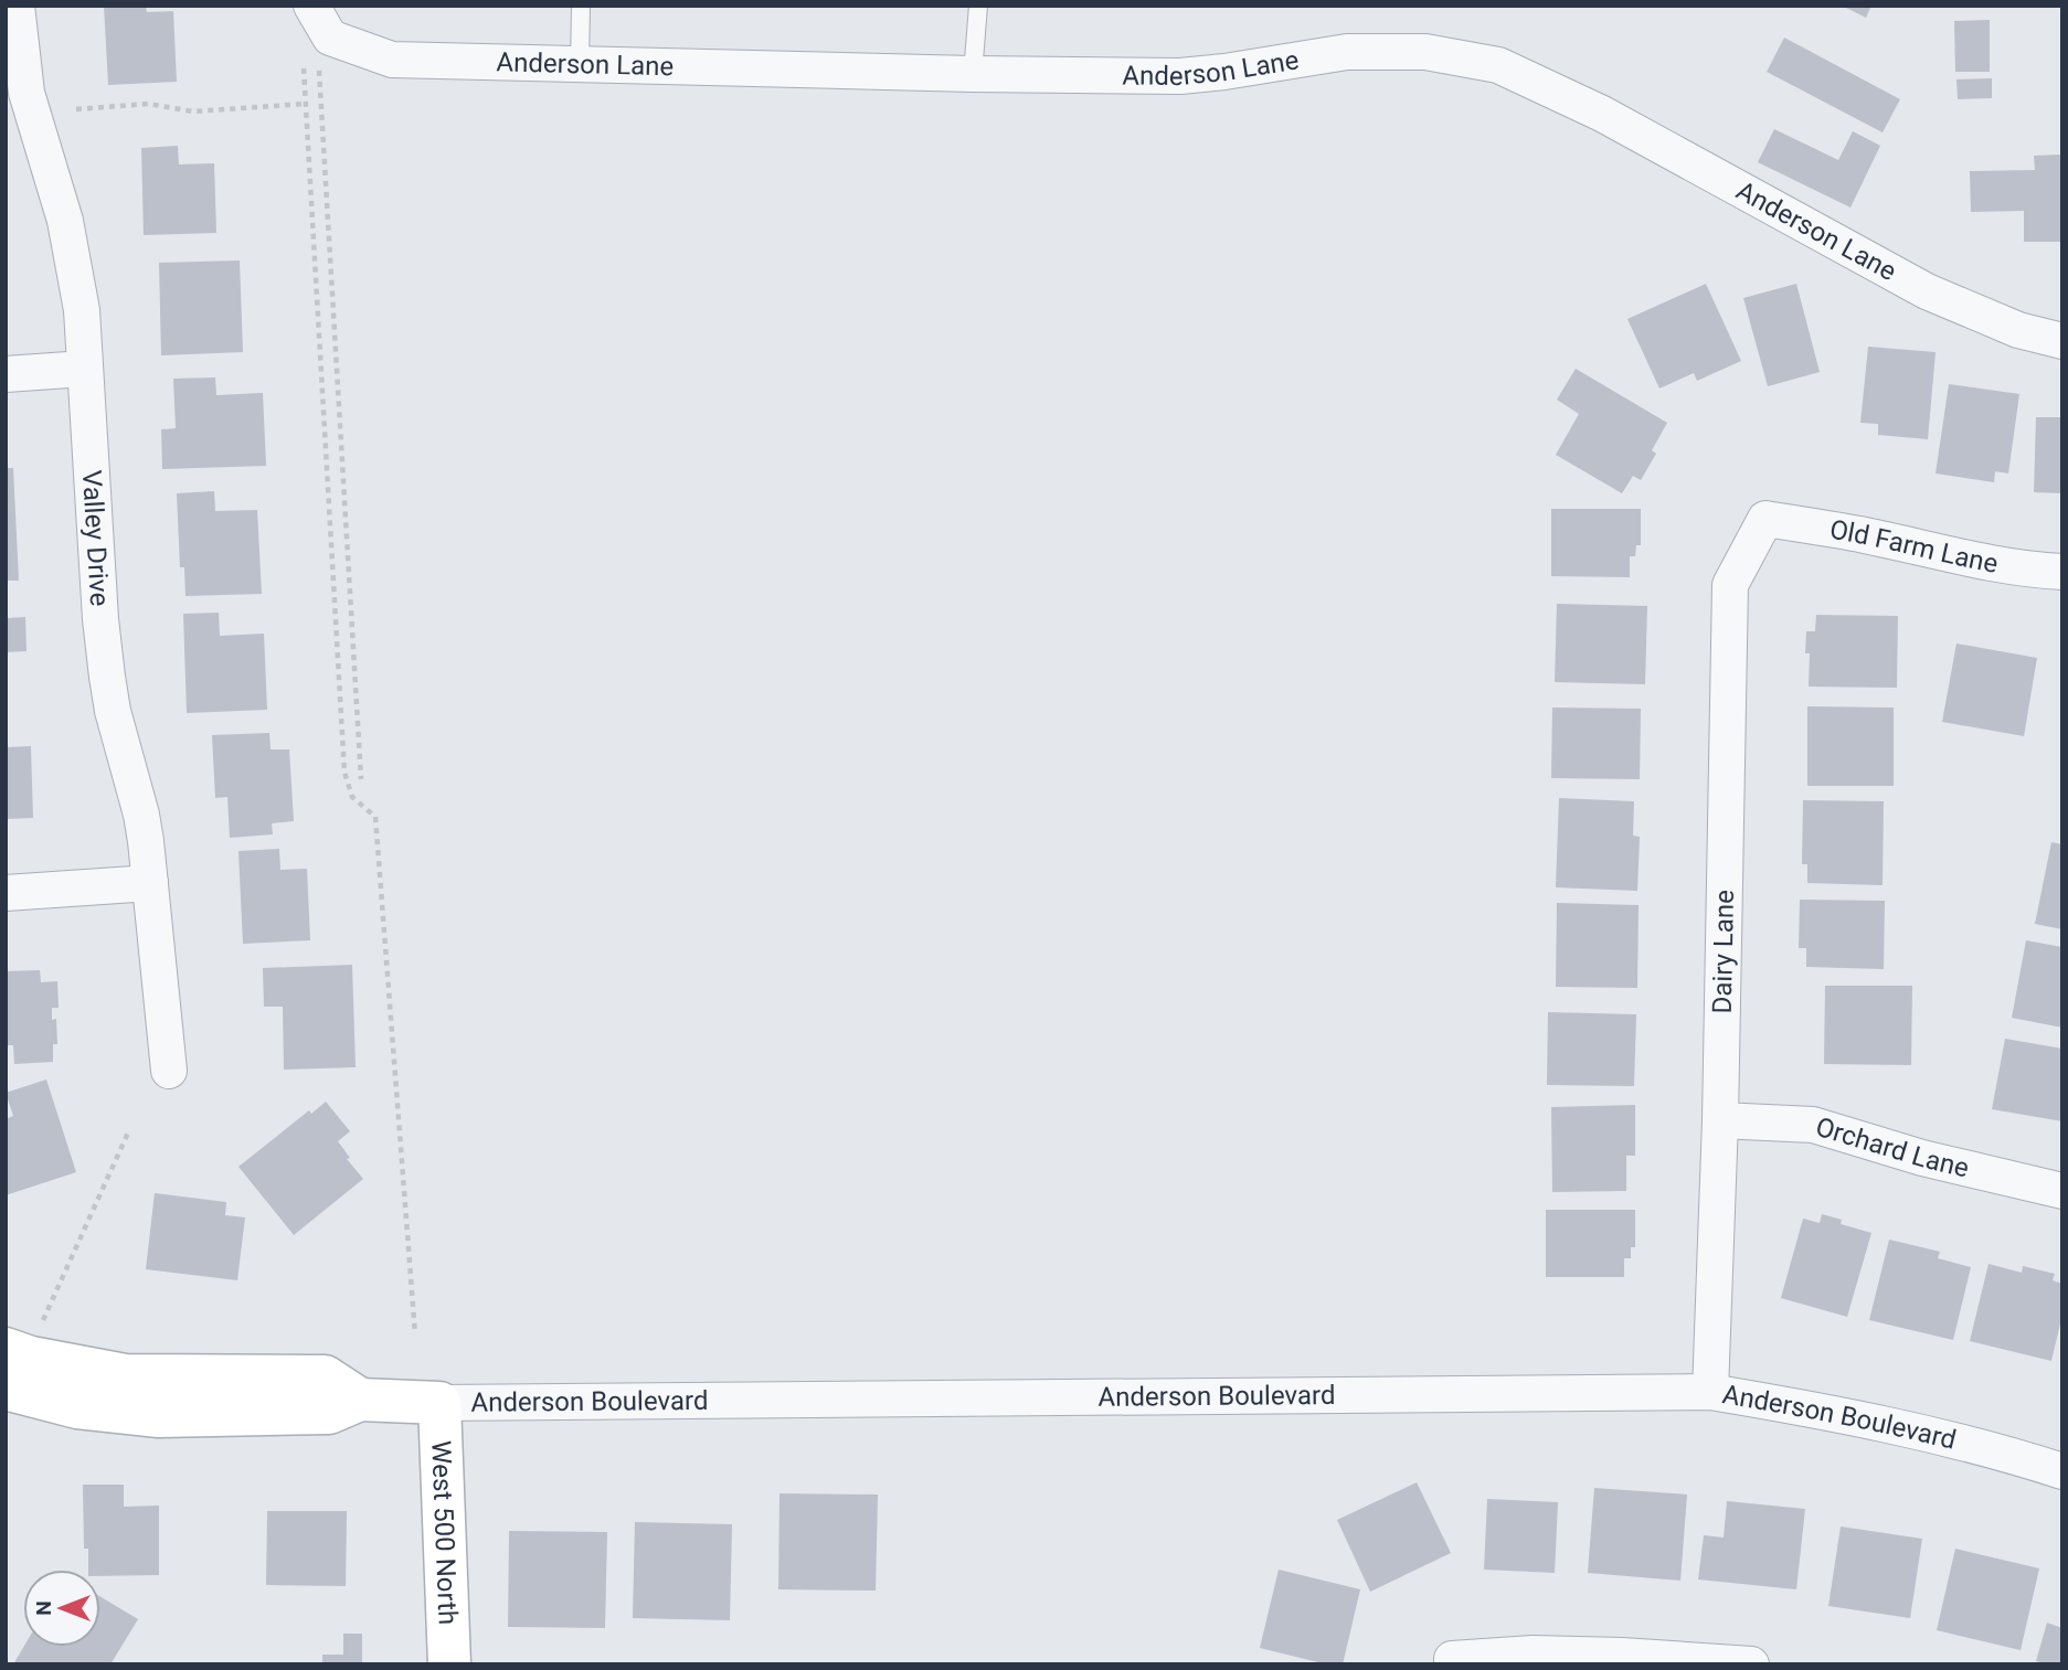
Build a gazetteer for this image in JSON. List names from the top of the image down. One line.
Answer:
{"streets":{"street":["Anderson Lane","Valley Drive","Old Farm Lane","Dairy Lane","Orchard Lane","Anderson Boulevard","West 500 North"]},"crossings":[["Old Farm Lane","Dairy Lane"],["Dairy Lane","Orchard Lane"],["Dairy Lane","Anderson Boulevard"],["Anderson Boulevard","West 500 North"]],"north":"left"}
